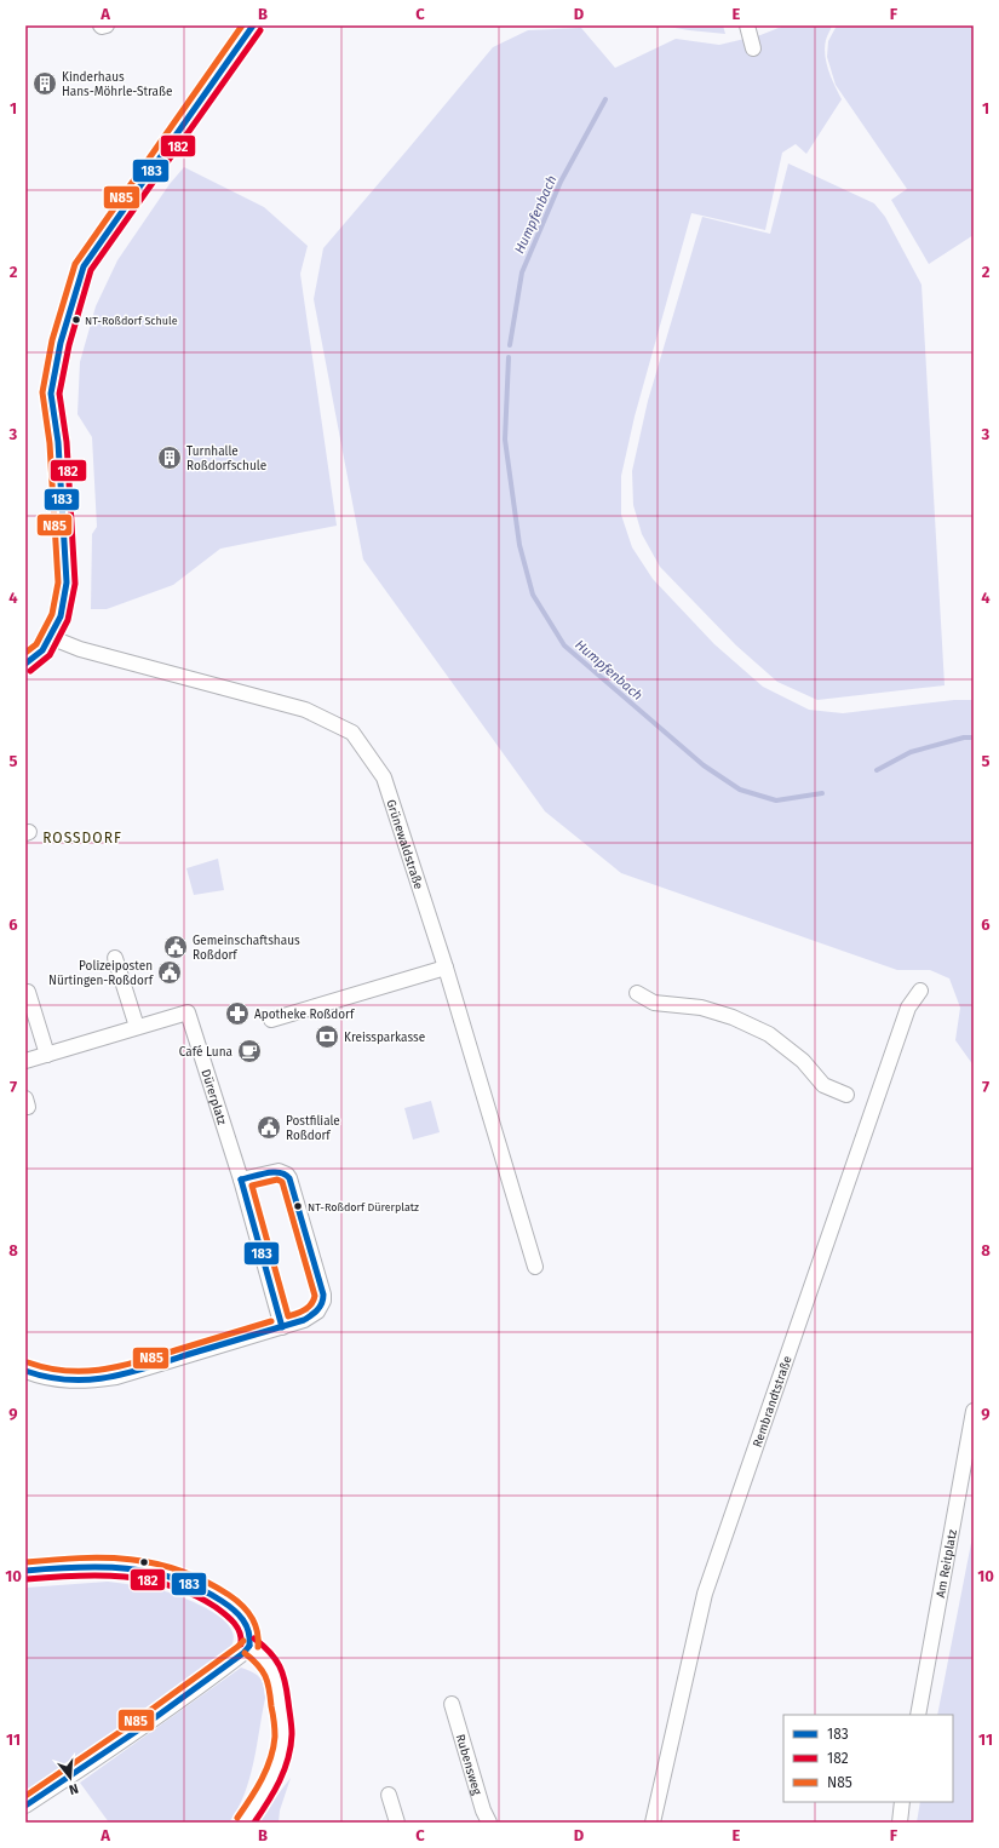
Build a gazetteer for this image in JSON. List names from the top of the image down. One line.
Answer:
{"streets":{"street":["Grünewaldstraße","Dürerplatz","Rembrandtstraße","Am Reitplatz","Rubensweg"]},"districts":["ROSSDORF"],"water":["Humpfenbach"],"places":{"building":["Kinderhaus Hans-Möhrle-Straße","Turnhalle Roßdorfschule"],"other":["NT-Roßdorf Schule","NT-Roßdorf Dürerplatz"],"public building":["Gemeinschaftshaus Roßdorf","Polizeiposten Nürtingen-Roßdorf","Postfiliale Roßdorf"],"pharmacy":["Apotheke Roßdorf"],"bank":["Kreissparkasse"],"cafe":["Café Luna"]},"lines":["transit line 183","transit line N85","transit line 182"],"legend":["183","182","N85"],"north":"bottom","grid":{"columns":["A","B","C","D","E","F"],"rows":["1","2","3","4","5","6","7","8","9","10","11"]}}
